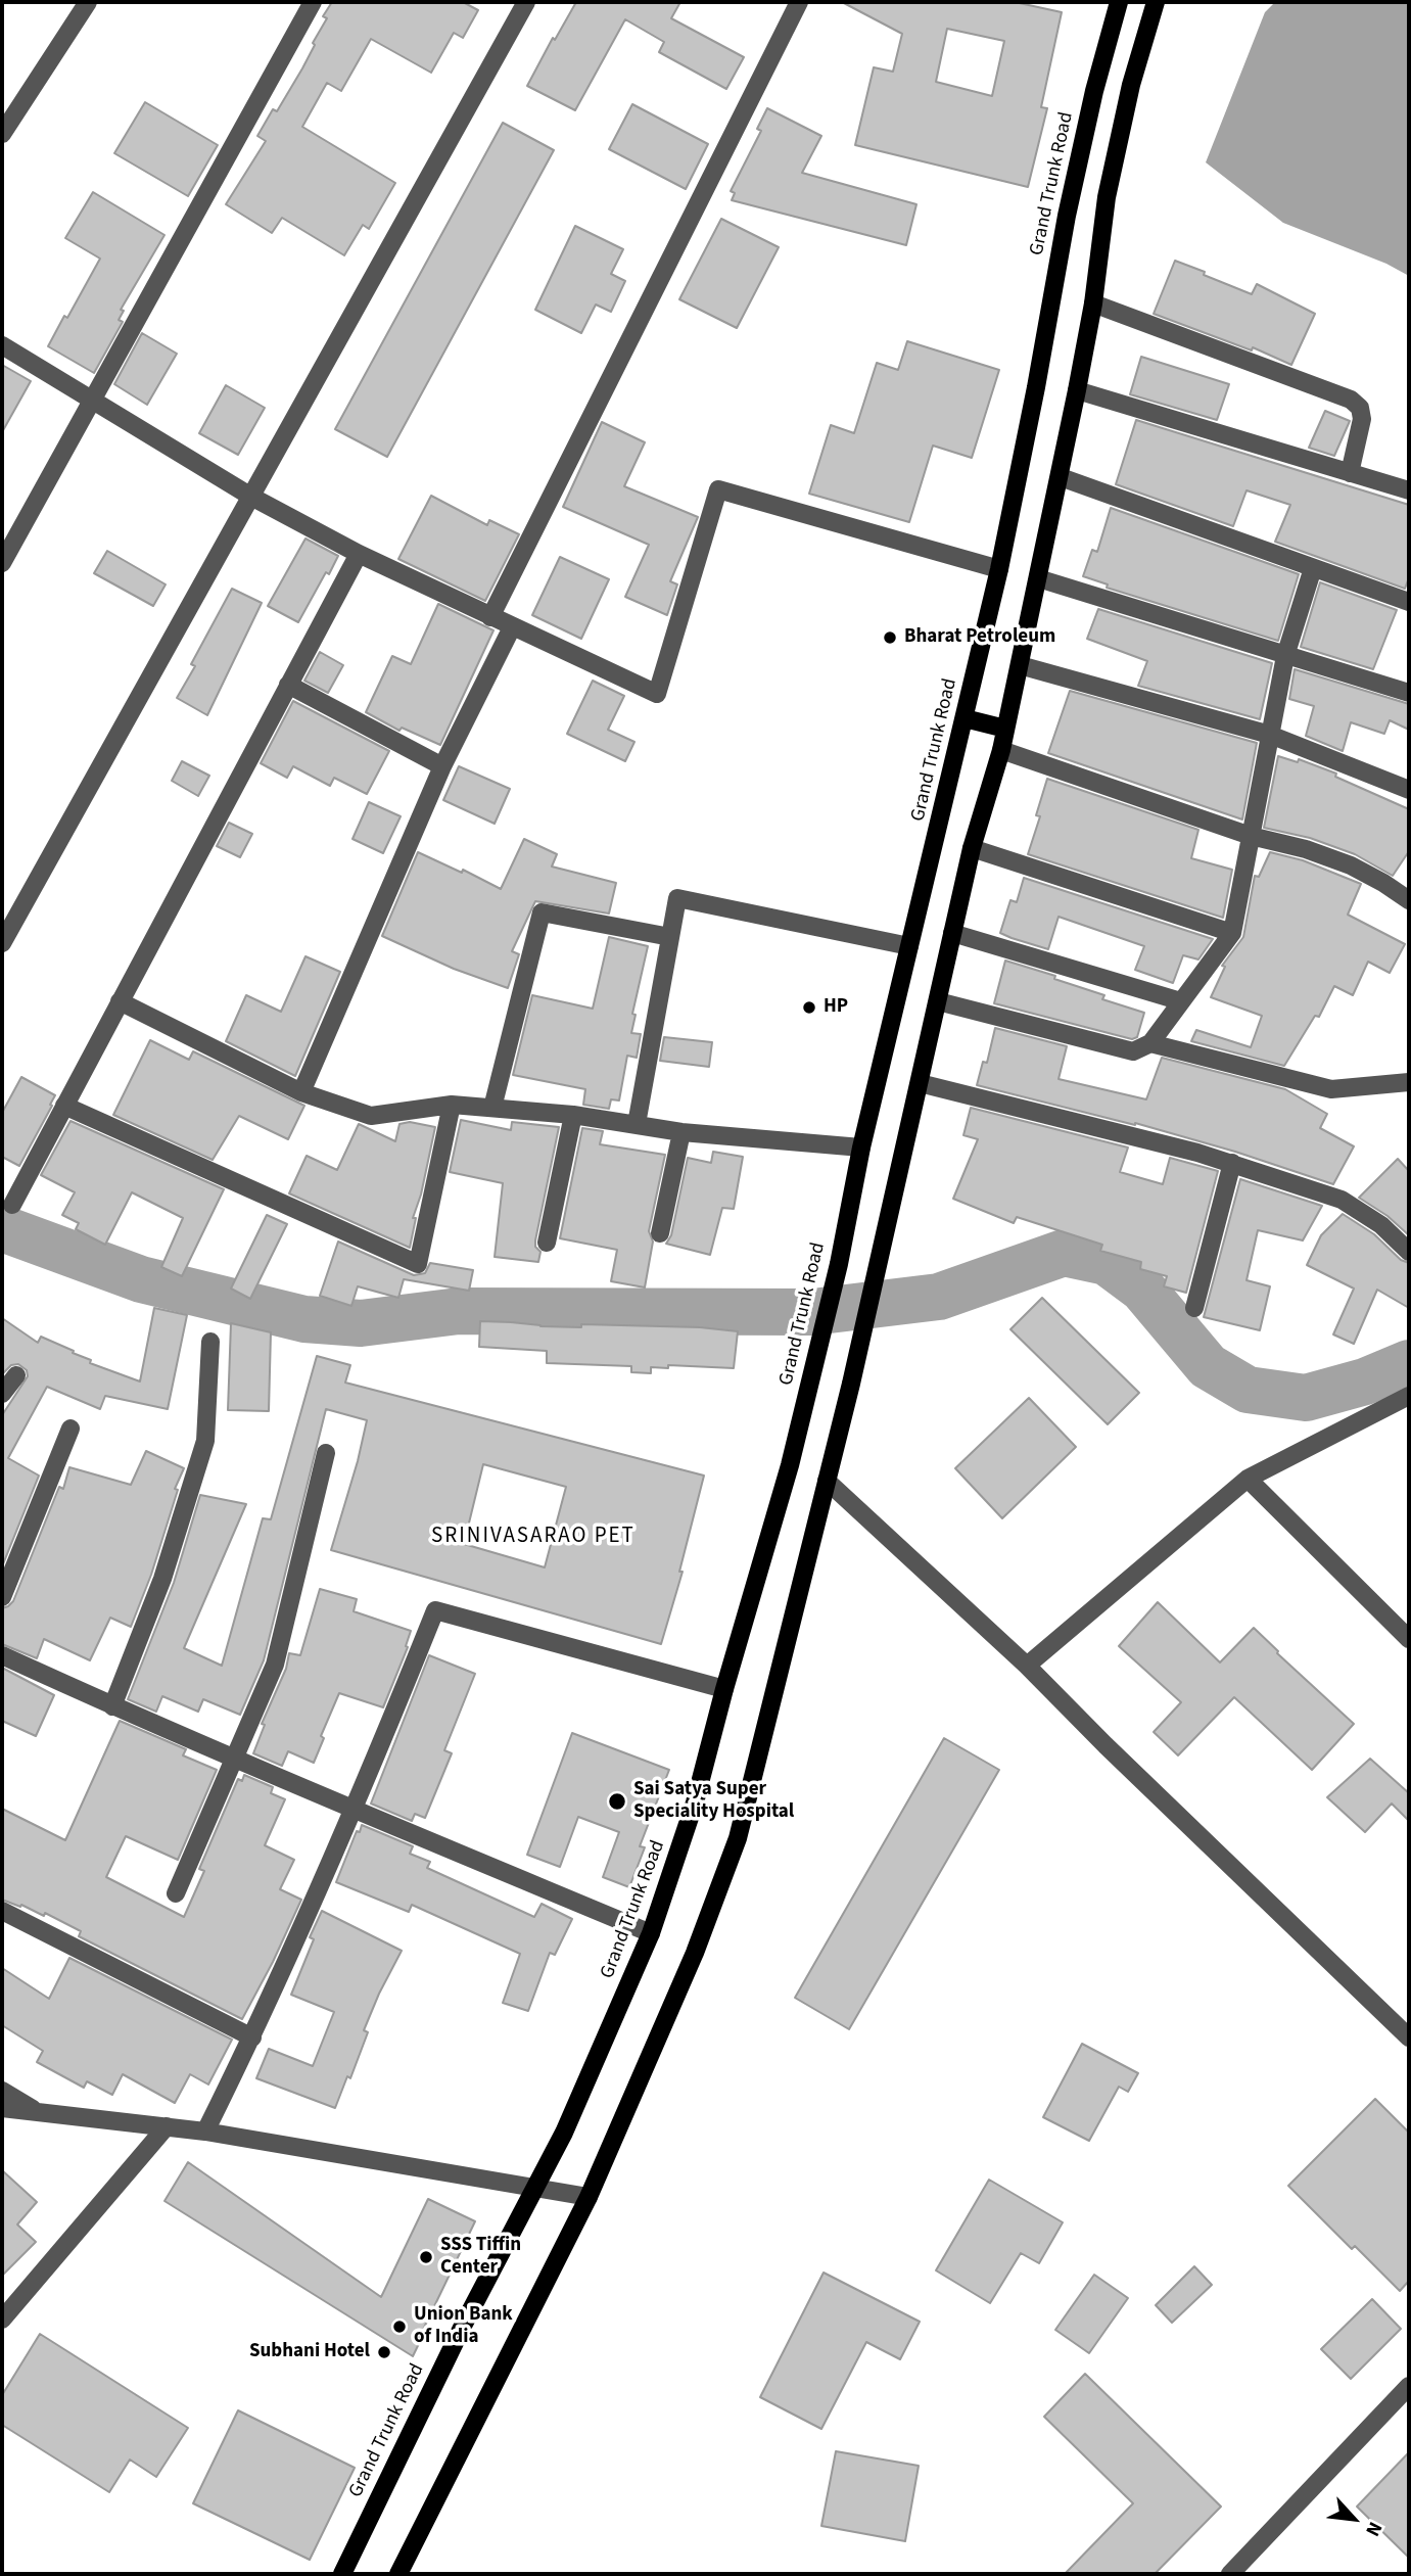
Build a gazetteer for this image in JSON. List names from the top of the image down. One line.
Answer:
{"streets":{"main road":["Grand Trunk Road"]},"districts":["SRINIVASARAO PET"],"places":["Bharat Petroleum","HP","Sai Satya Super Speciality Hospital","SSS Tiffin Center","Union Bank of India","Subhani Hotel"],"north":"bottom right"}
